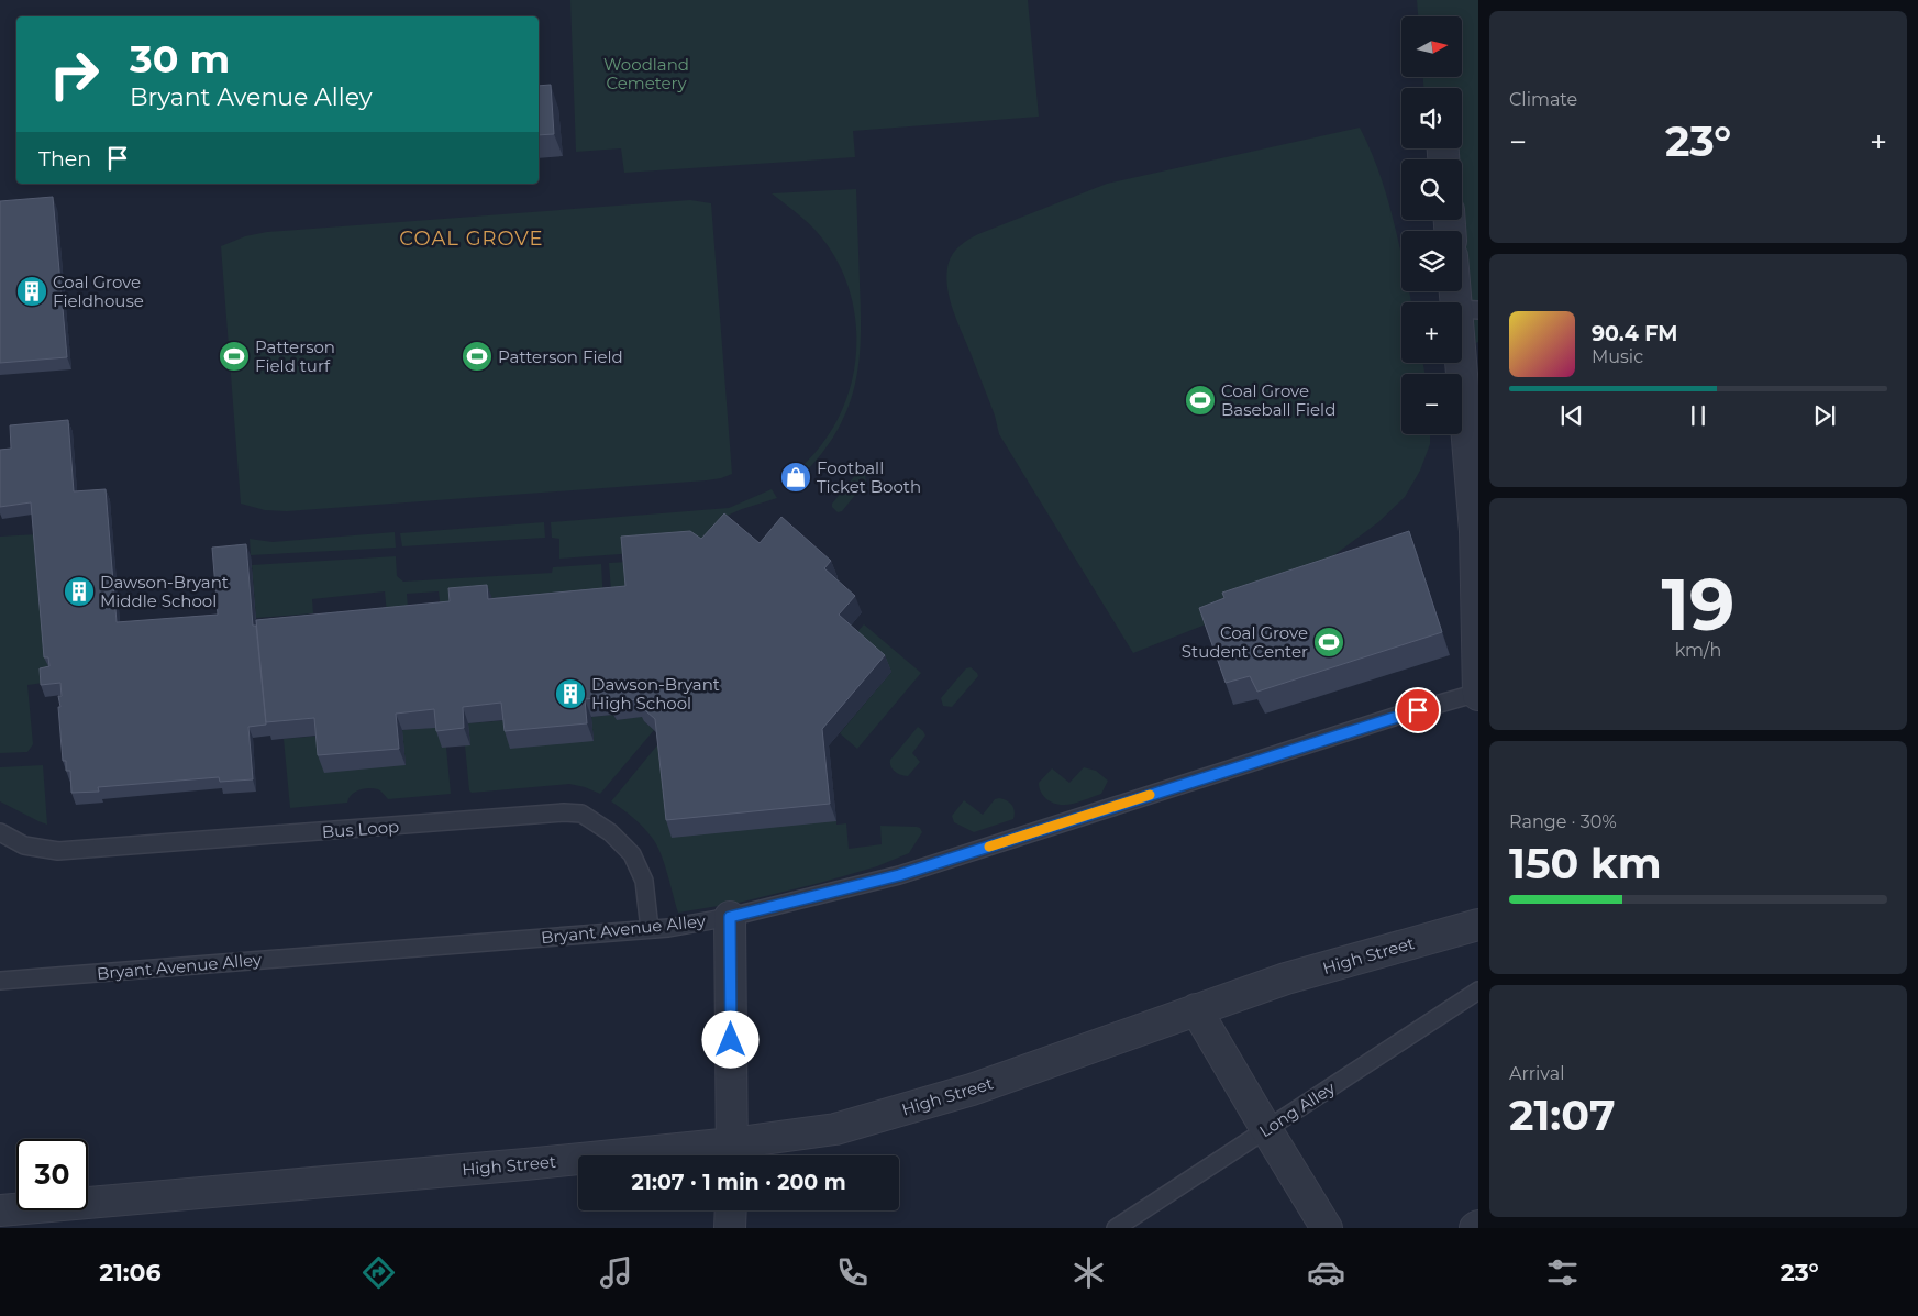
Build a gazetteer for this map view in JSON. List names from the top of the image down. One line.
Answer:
{"streets":{"street":["High Street"],"lane":["Bus Loop","Bryant Avenue Alley","Long Alley"]},"crossings":[["Bus Loop","Bryant Avenue Alley"]],"districts":["COAL GROVE"],"parks":["Woodland Cemetery"],"places":{"building":["Coal Grove Fieldhouse","Dawson-Bryant Middle School","Dawson-Bryant High School"],"sports":["Patterson Field turf","Patterson Field","Coal Grove Baseball Field","Coal Grove Student Center"],"shop":["Football Ticket Booth"]},"north":"right","page":{"tile":["Climate",["19","km/h"],["Range · 30%","150 km"],["Arrival","21:07"]],"map_buttons":["+","−"],"turn":["30 m","Bryant Avenue Alley"],"heat":["−","23°","+"],"then":"Then","song":["90.4 FM","Music"],"limit":"30","trip":"21:07 · 1 min · 200 m","tabs":["21:06","23°"]}}
